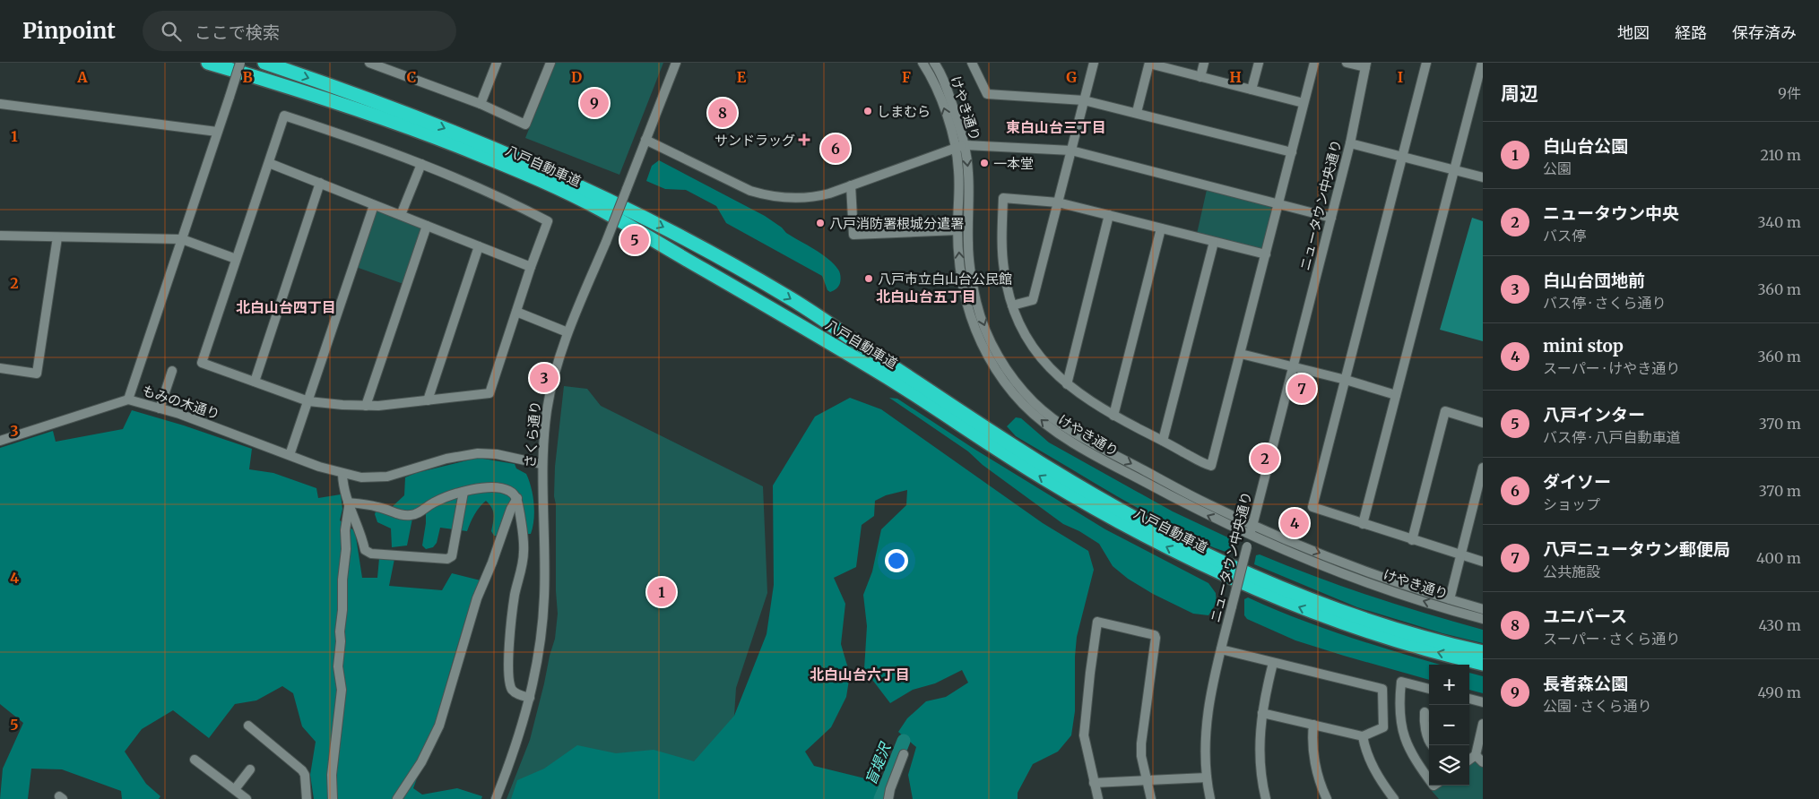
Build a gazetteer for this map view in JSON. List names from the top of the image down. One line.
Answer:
{"streets":{"highway":["八戸自動車道"],"street":["けやき通り","ニュータウン中央通り","もみの木通り","さくら通り"]},"crossings":[["けやき通り","ニュータウン中央通り"],["もみの木通り","さくら通り"]],"districts":["東白山台三丁目","北白山台五丁目","北白山台四丁目","北白山台六丁目"],"water":["盲堤沢"],"places":{"other":["しまむら","一本堂","八戸消防署根城分遣署","八戸市立白山台公民館"],"health":["サンドラッグ"]},"page":{"header":"Pinpoint","search":"ここで検索","nav":["地図","経路","保存済み"],"heading":["周辺","9件"],"pins":["9","8","6","5","3","7","2","4","1"],"list":[{"mark":"1","name":"白山台公園","note":"公園","value":"210 m"},{"mark":"2","name":"ニュータウン中央","note":"バス停","value":"340 m"},{"mark":"3","name":"白山台団地前","note":"バス停 · さくら通り","value":"360 m"},{"mark":"4","name":"mini stop","note":"スーパー · けやき通り","value":"360 m"},{"mark":"5","name":"八戸インター","note":"バス停 · 八戸自動車道","value":"370 m"},{"mark":"6","name":"ダイソー","note":"ショップ","value":"370 m"},{"mark":"7","name":"八戸ニュータウン郵便局","note":"公共施設","value":"400 m"},{"mark":"8","name":"ユニバース","note":"スーパー · さくら通り","value":"430 m"},{"mark":"9","name":"長者森公園","note":"公園 · さくら通り","value":"490 m"}],"map_buttons":["+","−"]},"grid":{"columns":["A","B","C","D","E","F","G","H","I"],"rows":["1","2","3","4","5"]}}
